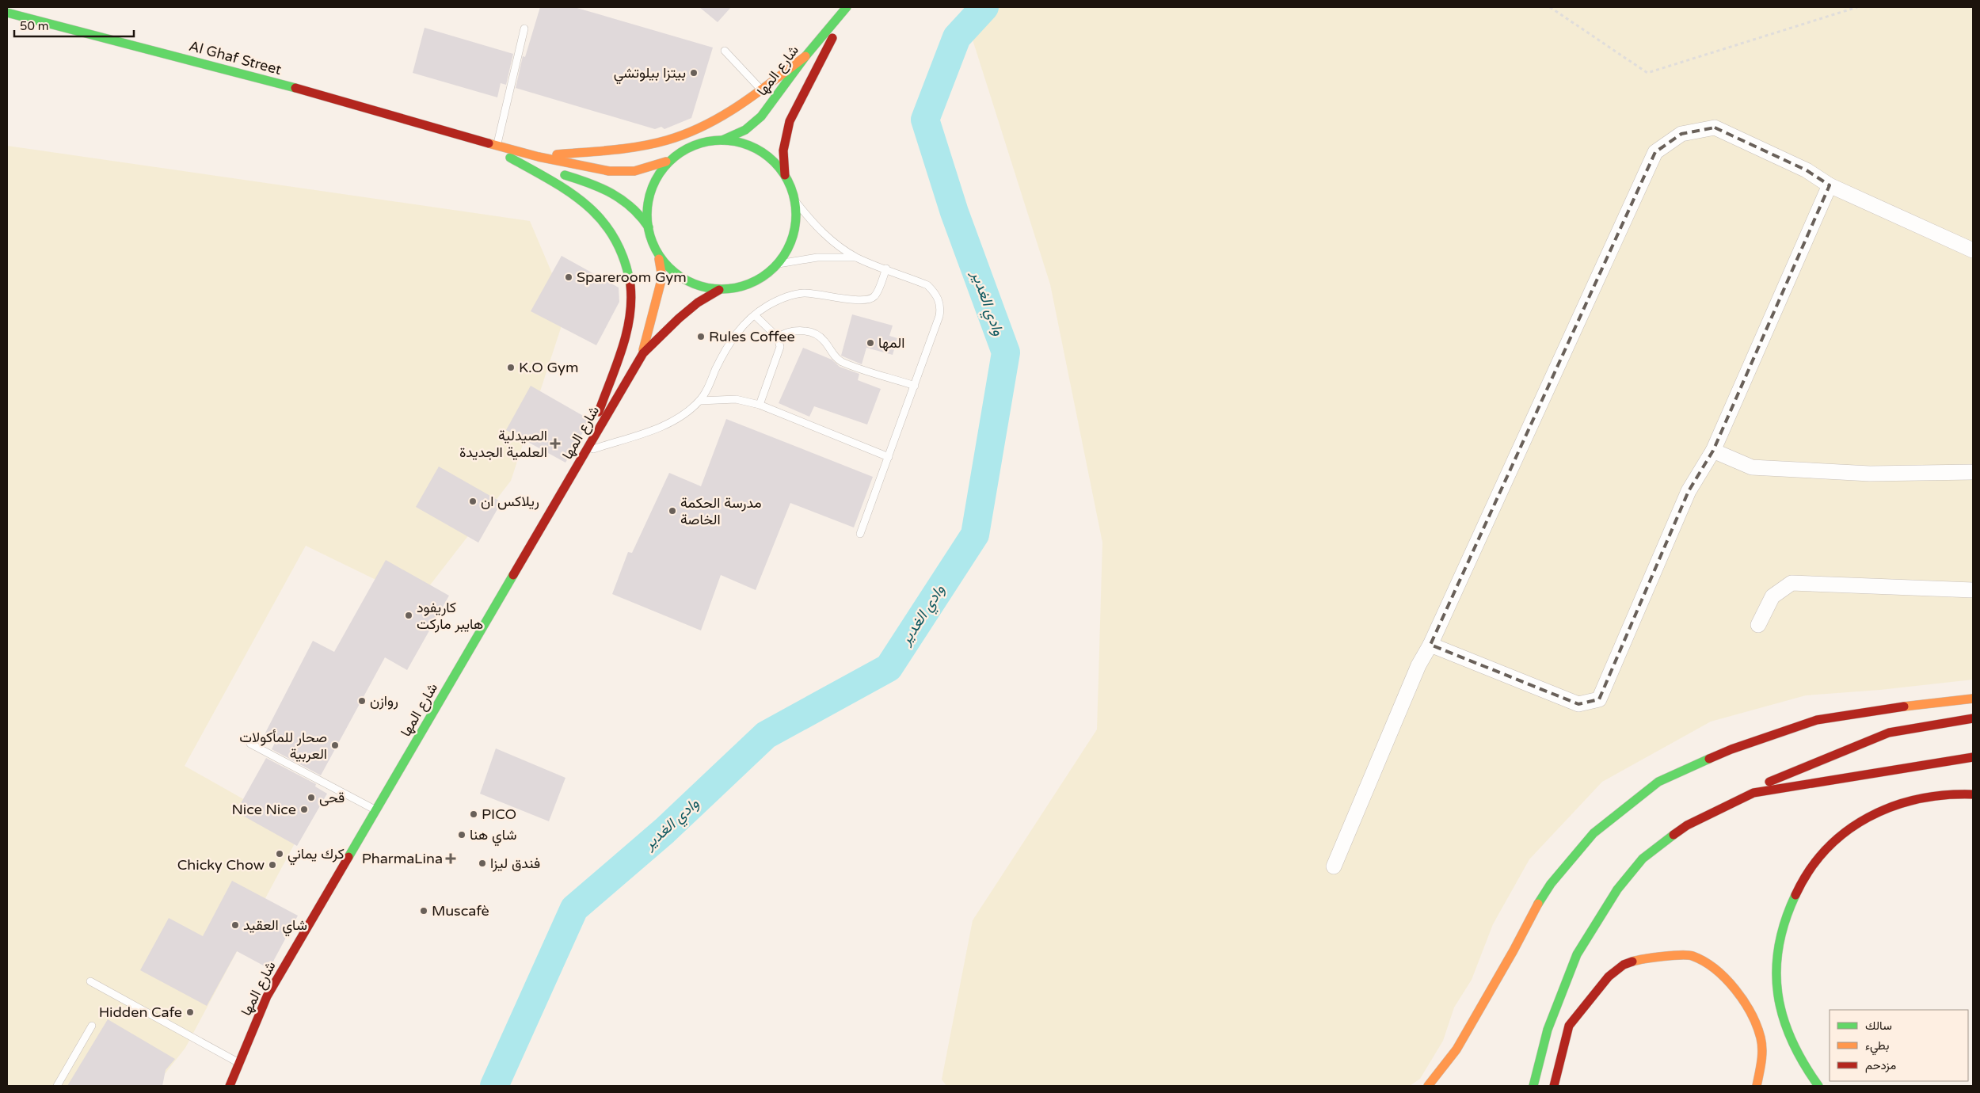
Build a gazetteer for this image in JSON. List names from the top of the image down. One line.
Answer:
{"streets":{"main road":["Al Ghaf Street","شارع المها"]},"water":["وادي الغدير"],"places":{"other":["بيتزا بيلوتشي","Spareroom Gym","Rules Coffee","المها","K.O Gym","ريلاكس ان","مدرسة الحكمة الخاصة","كاريفود هايبر ماركت","روازن","صحار للمأكولات العربية","قحى","Nice Nice","PICO","شاي هنا","كرك يماني","فندق ليزا","Chicky Chow","Muscafè","شاي العقيد","Hidden Cafe"],"health":["الصيدلية العلمية الجديدة","PharmaLina"]},"legend":["سالك","بطيء","مزدحم"],"scale_bar":"50 m"}
